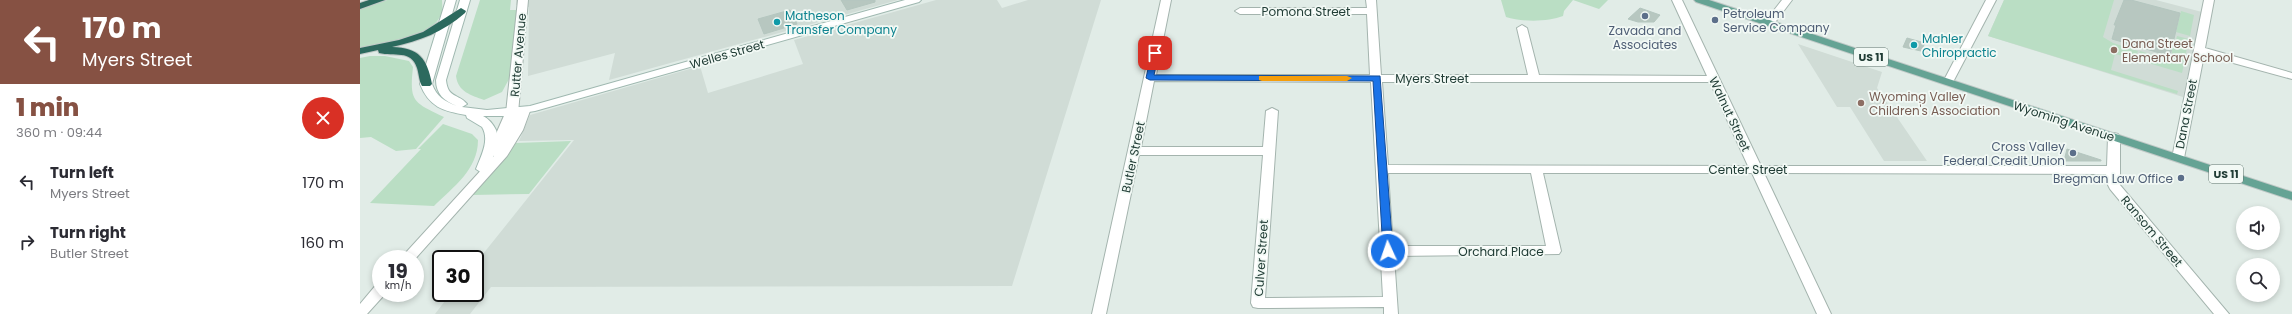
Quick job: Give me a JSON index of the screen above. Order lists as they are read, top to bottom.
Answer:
{
  "streets": {
    "main road": ["US 11", "Wyoming Avenue"],
    "street": [
      "Pomona Street",
      "Welles Street",
      "Rutter Avenue",
      "Myers Street",
      "Walnut Street",
      "Dana Street",
      "Butler Street",
      "Center Street",
      "Ransom Street",
      "Orchard Place",
      "Culver Street"
    ]
  },
  "crossings": [
    ["Welles Street", "Rutter Avenue"],
    ["Myers Street", "Walnut Street"],
    ["Myers Street", "Butler Street"],
    ["Walnut Street", "Center Street"],
    ["Dana Street", "Wyoming Avenue"],
    ["Wyoming Avenue", "Ransom Street"],
    ["Center Street", "Ransom Street"],
    ["Center Street", "Orchard Place"]
  ],
  "places": [
    "Zavada and Associates",
    "Petroleum Service Company",
    "Matheson Transfer Company",
    "Mahler Chiropractic",
    "Dana Street Elementary School",
    "Wyoming Valley Children's Association",
    "Cross Valley Federal Credit Union",
    "Bregman Law Office"
  ],
  "page": {
    "turn": ["170 m", "Myers Street"],
    "heading": ["1 min", "360 m · 09:44"],
    "list": [
      {
        "name": "Turn left",
        "note": "Myers Street",
        "value": "170 m"
      },
      {
        "name": "Turn right",
        "note": "Butler Street",
        "value": "160 m"
      }
    ],
    "speed": "19 km/h",
    "limit": "30"
  }
}
